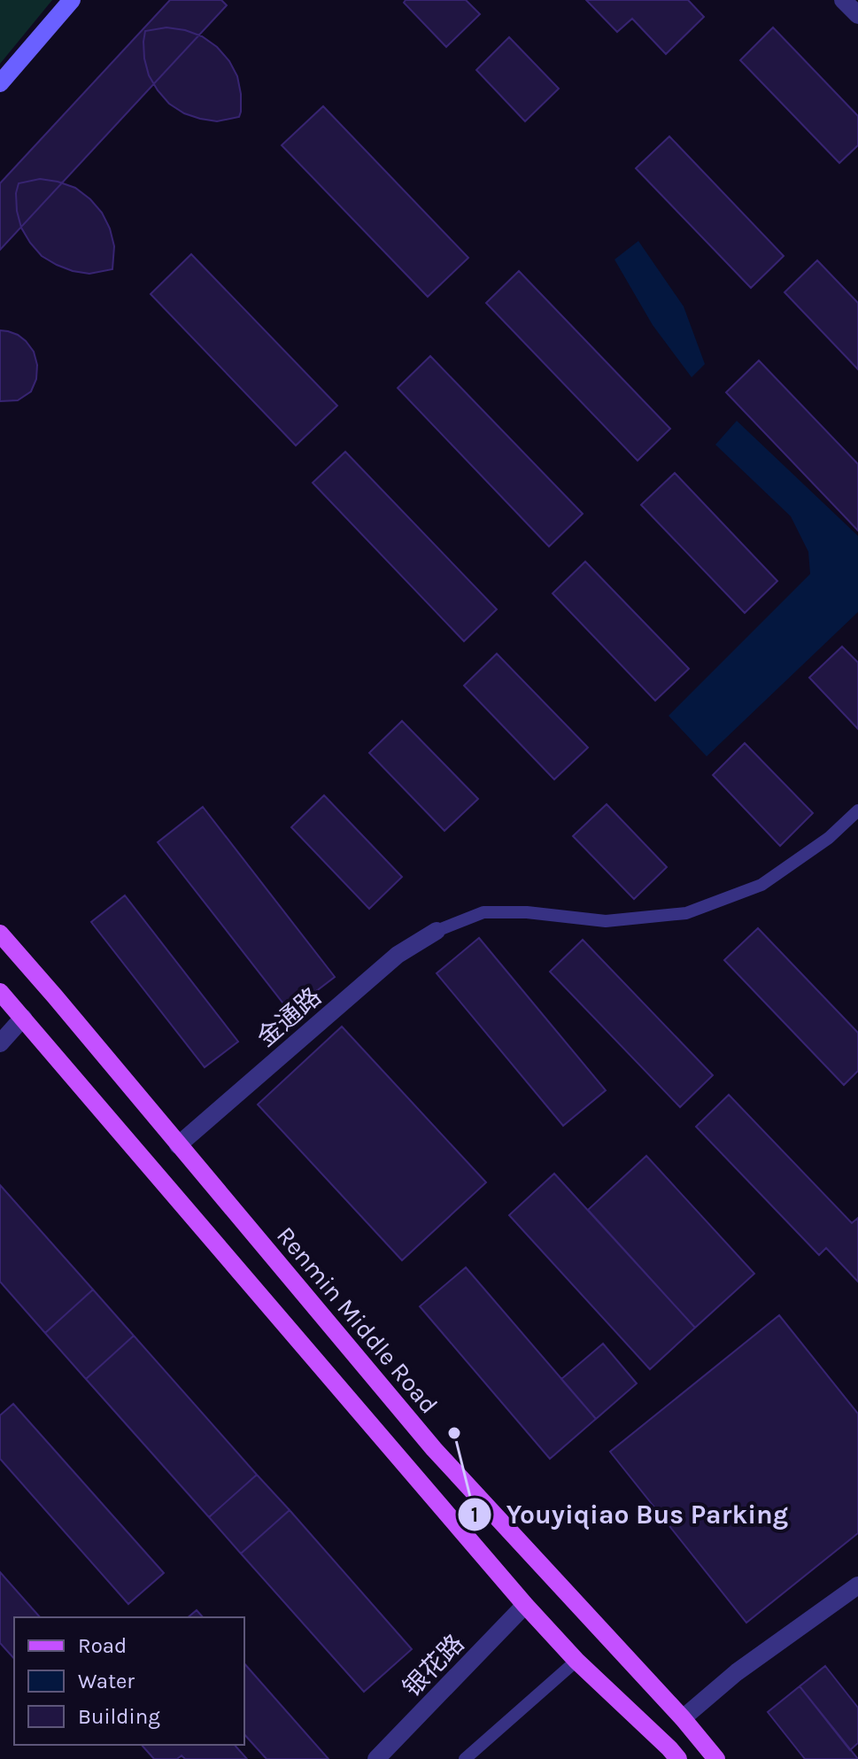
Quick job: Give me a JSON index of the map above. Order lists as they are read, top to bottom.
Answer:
{
  "streets": {
    "main road": ["Renmin Middle Road"],
    "street": ["金通路", "银花路"]
  },
  "crossings": [
    ["金通路", "Renmin Middle Road"]
  ],
  "places": ["Youyiqiao Bus Parking"],
  "legend": ["Road", "Water", "Building"]
}
